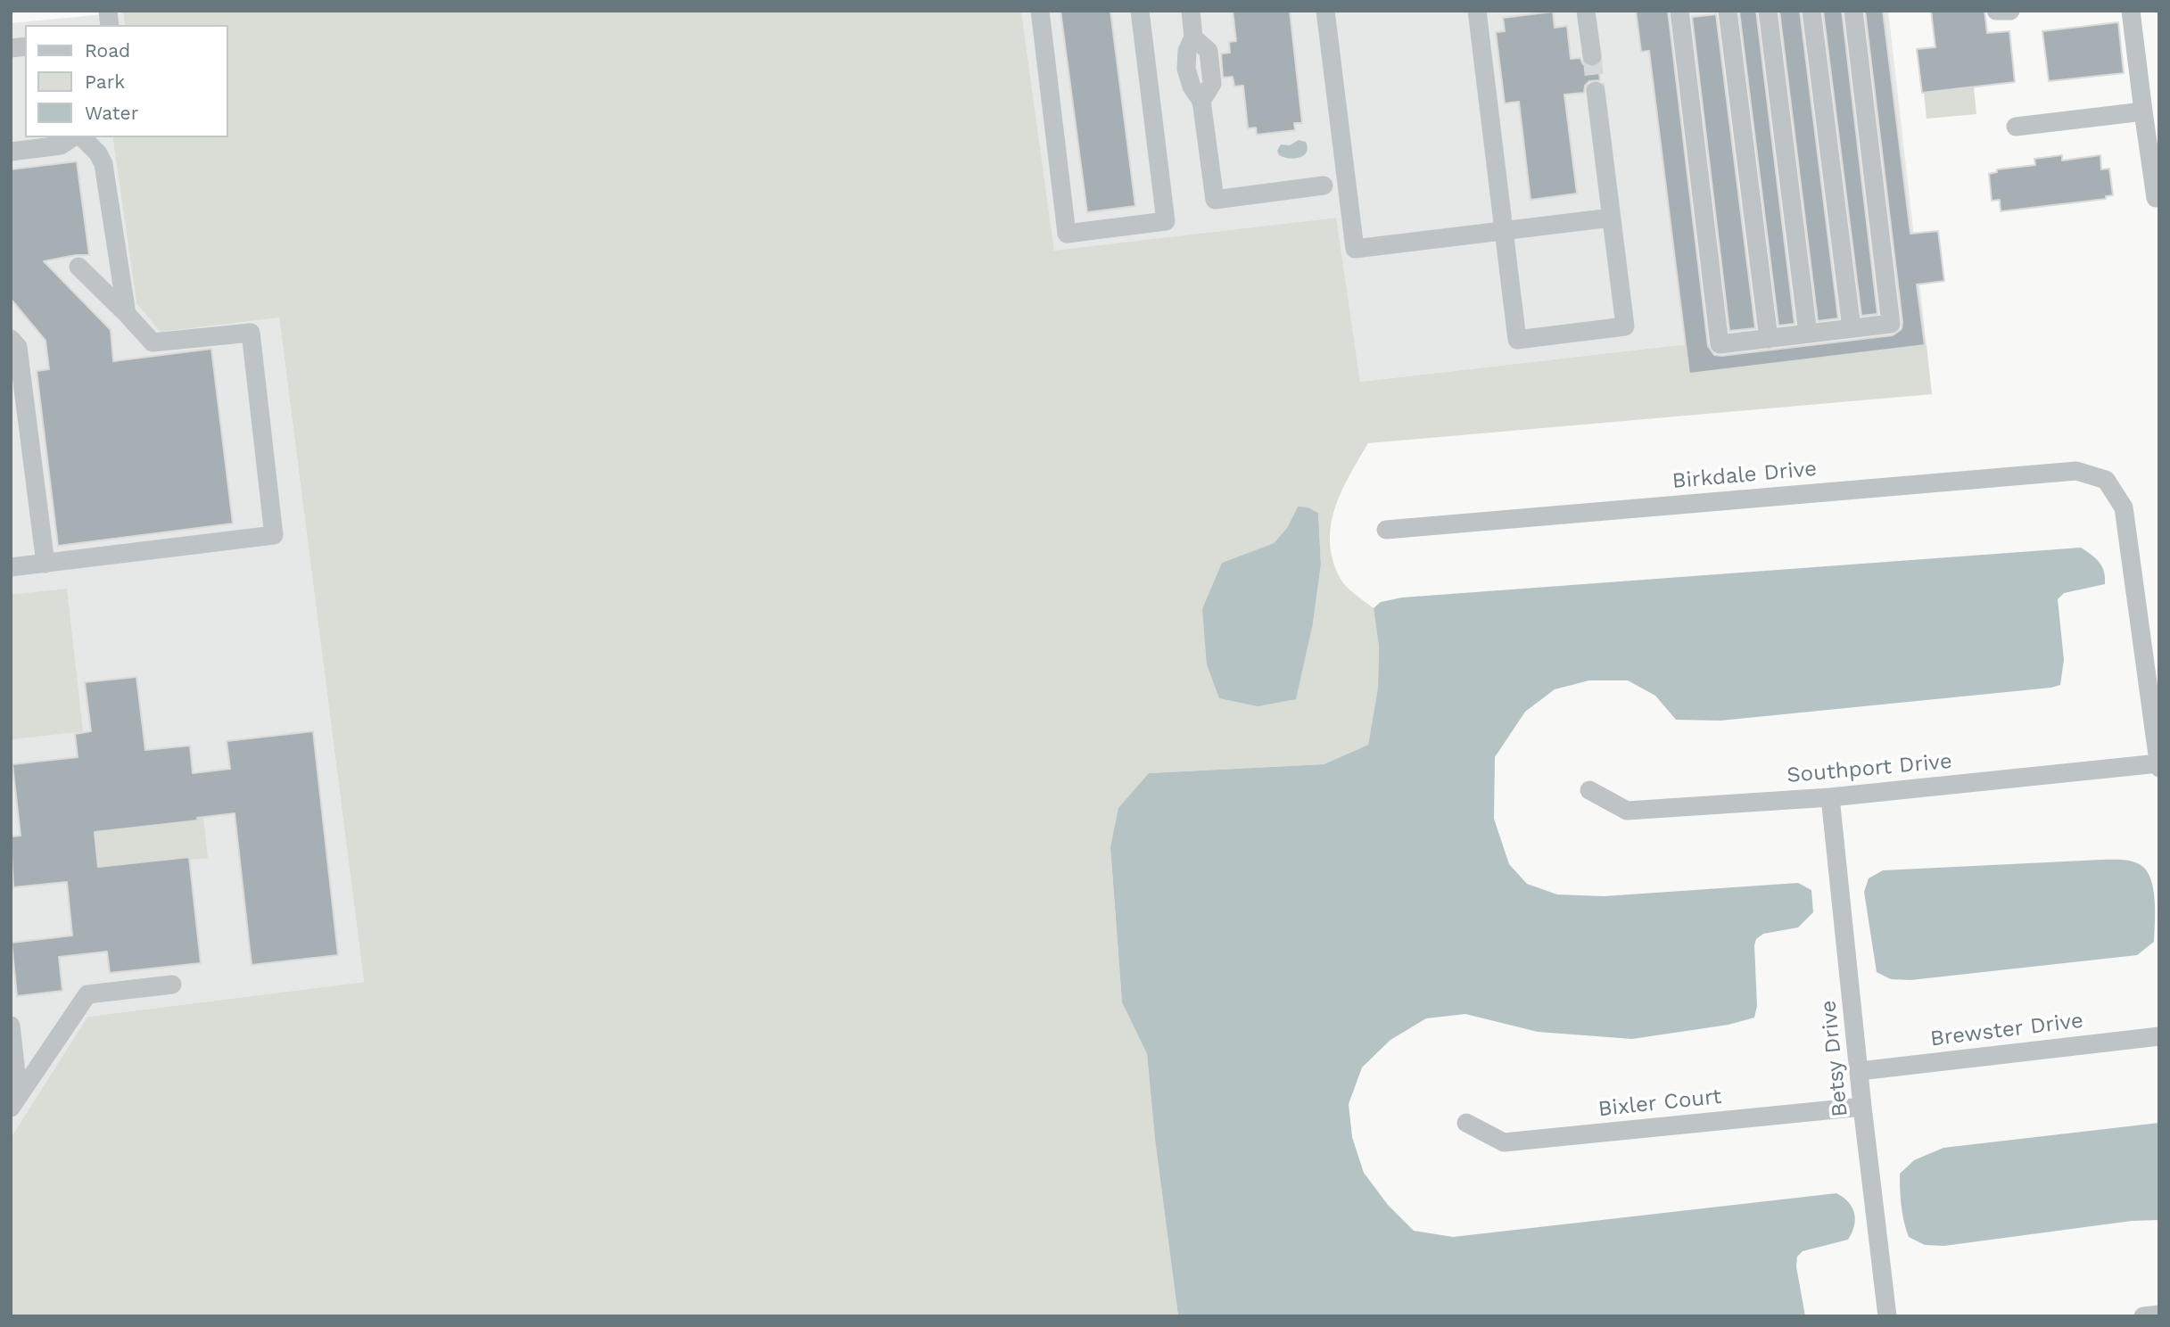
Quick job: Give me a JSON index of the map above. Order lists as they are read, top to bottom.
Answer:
{
  "streets": {
    "street": [
      "Birkdale Drive",
      "Southport Drive",
      "Brewster Drive",
      "Betsy Drive",
      "Bixler Court"
    ]
  },
  "crossings": [
    ["Birkdale Drive", "Southport Drive"],
    ["Southport Drive", "Betsy Drive"],
    ["Brewster Drive", "Betsy Drive"],
    ["Betsy Drive", "Bixler Court"]
  ],
  "legend": ["Road", "Park", "Water"]
}
